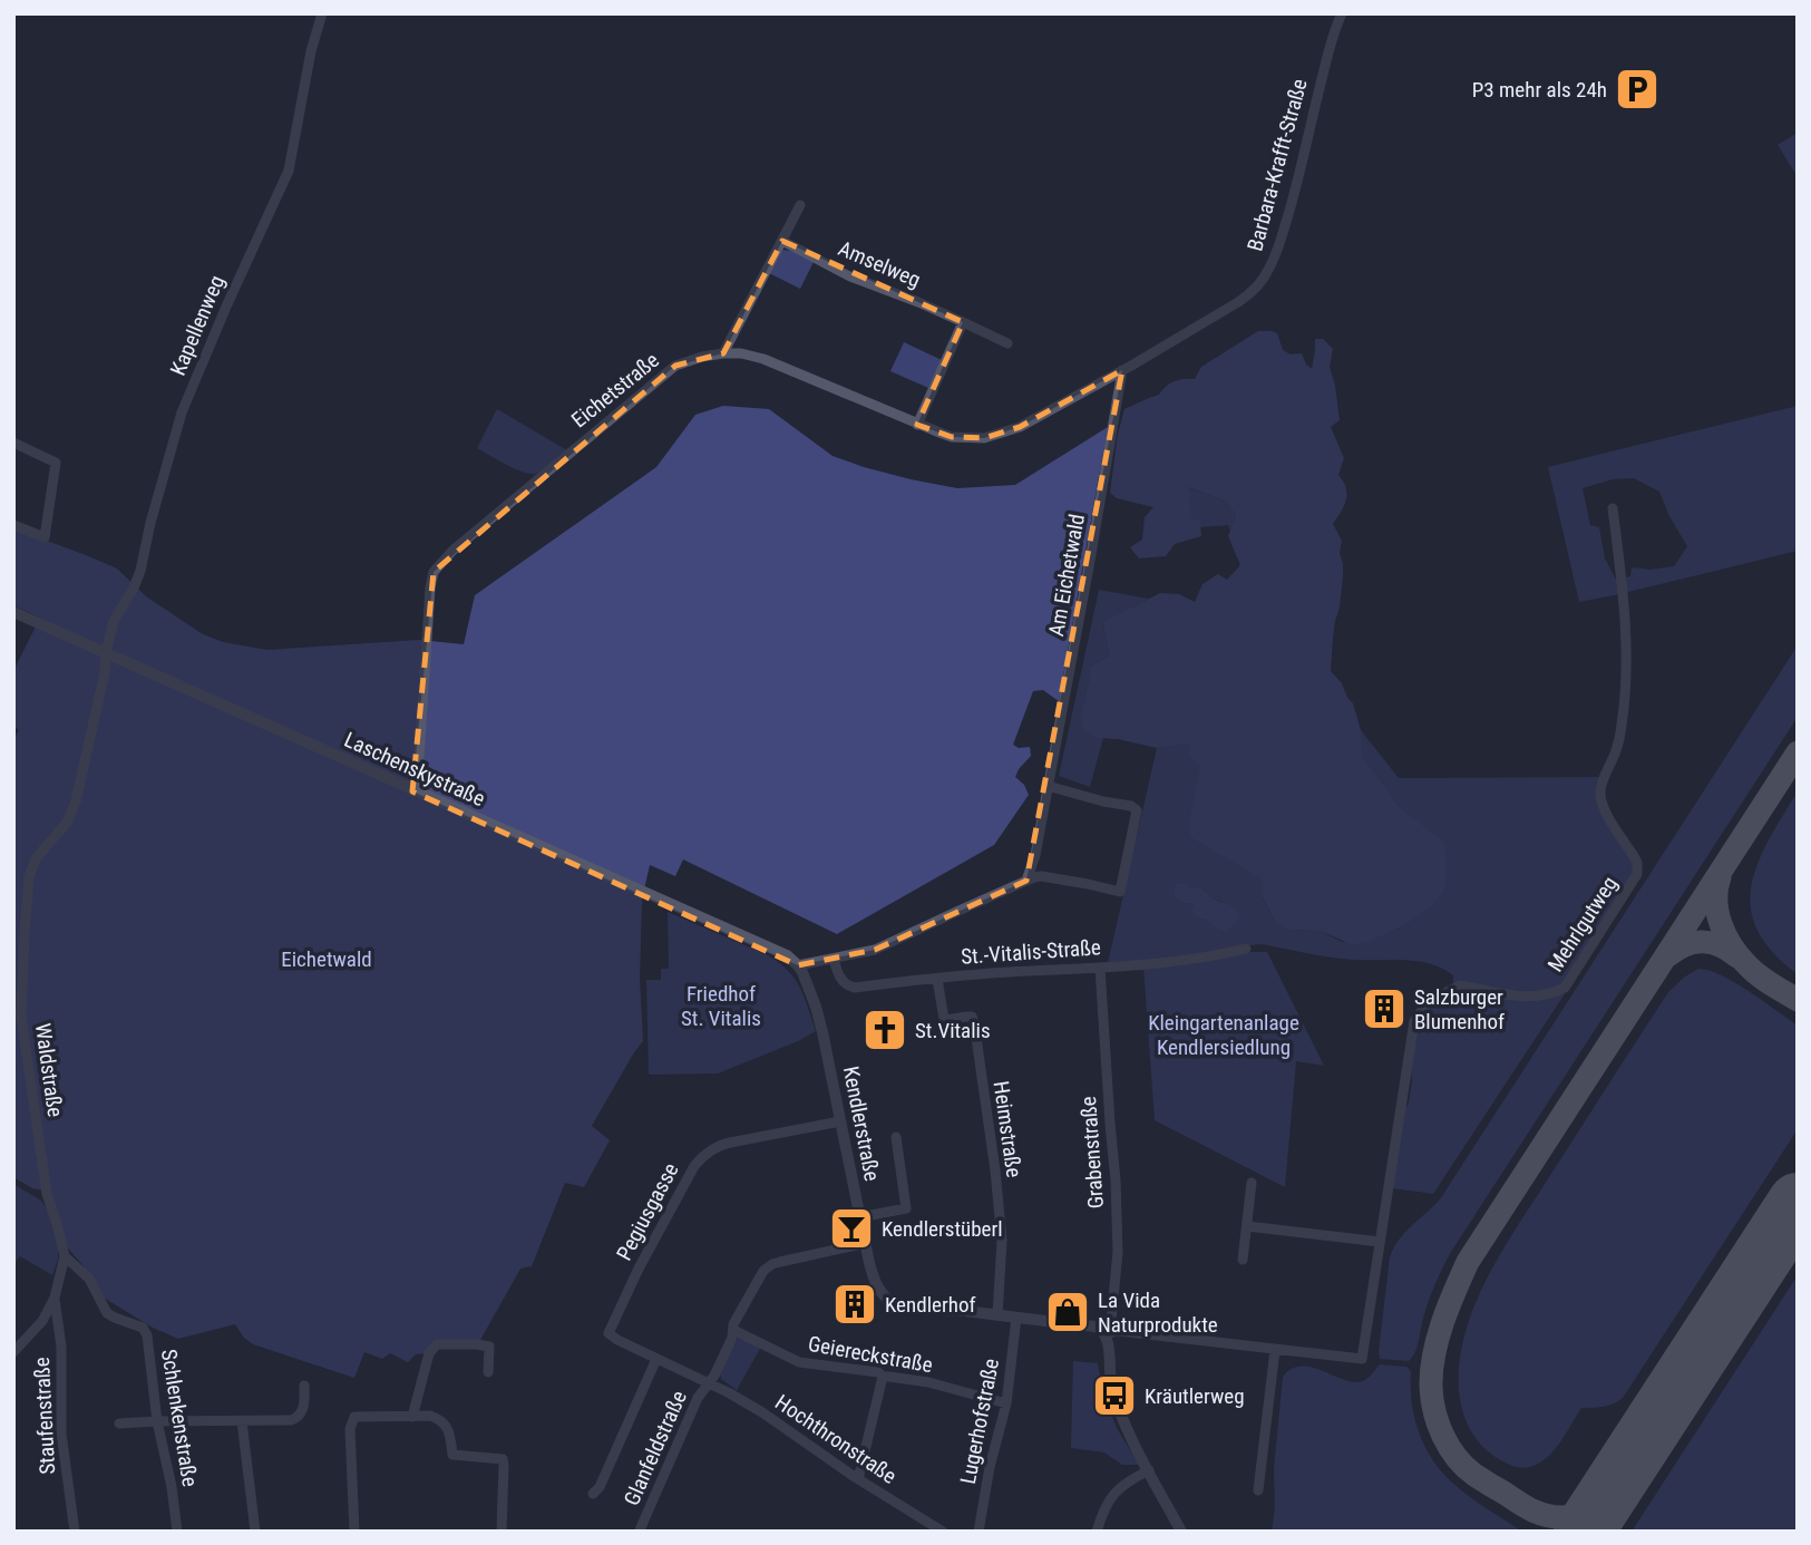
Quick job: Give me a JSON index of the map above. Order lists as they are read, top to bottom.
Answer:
{
  "streets": {
    "street": [
      "Barbara-Krafft-Straße",
      "Amselweg",
      "Kapellenweg",
      "Eichetstraße",
      "Am Eichetwald",
      "Laschenskystraße",
      "Mehrlgutweg",
      "St.-Vitalis-Straße",
      "Waldstraße",
      "Kendlerstraße",
      "Heimstraße",
      "Grabenstraße",
      "Pegiusgasse",
      "Geiereckstraße",
      "Staufenstraße",
      "Schlenkenstraße",
      "Lugerhofstraße",
      "Hochthronstraße",
      "Glanfeldstraße"
    ]
  },
  "crossings": [
    ["Barbara-Krafft-Straße", "Eichetstraße"],
    ["Kapellenweg", "Laschenskystraße"],
    ["Kapellenweg", "Waldstraße"],
    ["Eichetstraße", "Am Eichetwald"],
    ["Eichetstraße", "Laschenskystraße"],
    ["Laschenskystraße", "Waldstraße"],
    ["Laschenskystraße", "Kendlerstraße"],
    ["Mehrlgutweg", "Kendlerstraße"],
    ["St.-Vitalis-Straße", "Heimstraße"],
    ["St.-Vitalis-Straße", "Grabenstraße"],
    ["Waldstraße", "Staufenstraße"],
    ["Waldstraße", "Schlenkenstraße"],
    ["Kendlerstraße", "Heimstraße"],
    ["Kendlerstraße", "Grabenstraße"],
    ["Kendlerstraße", "Pegiusgasse"],
    ["Kendlerstraße", "Lugerhofstraße"],
    ["Kendlerstraße", "Glanfeldstraße"],
    ["Pegiusgasse", "Glanfeldstraße"],
    ["Geiereckstraße", "Lugerhofstraße"],
    ["Geiereckstraße", "Glanfeldstraße"],
    ["Hochthronstraße", "Glanfeldstraße"]
  ],
  "parks": ["Eichetwald", "Friedhof St. Vitalis", "Kleingartenanlage Kendlersiedlung"],
  "places": {
    "parking": ["P3 mehr als 24h"],
    "building": ["Salzburger Blumenhof", "Kendlerhof"],
    "church": ["St.Vitalis"],
    "bar": ["Kendlerstüberl"],
    "shop": ["La Vida Naturprodukte"],
    "bus stop": ["Kräutlerweg"]
  }
}
